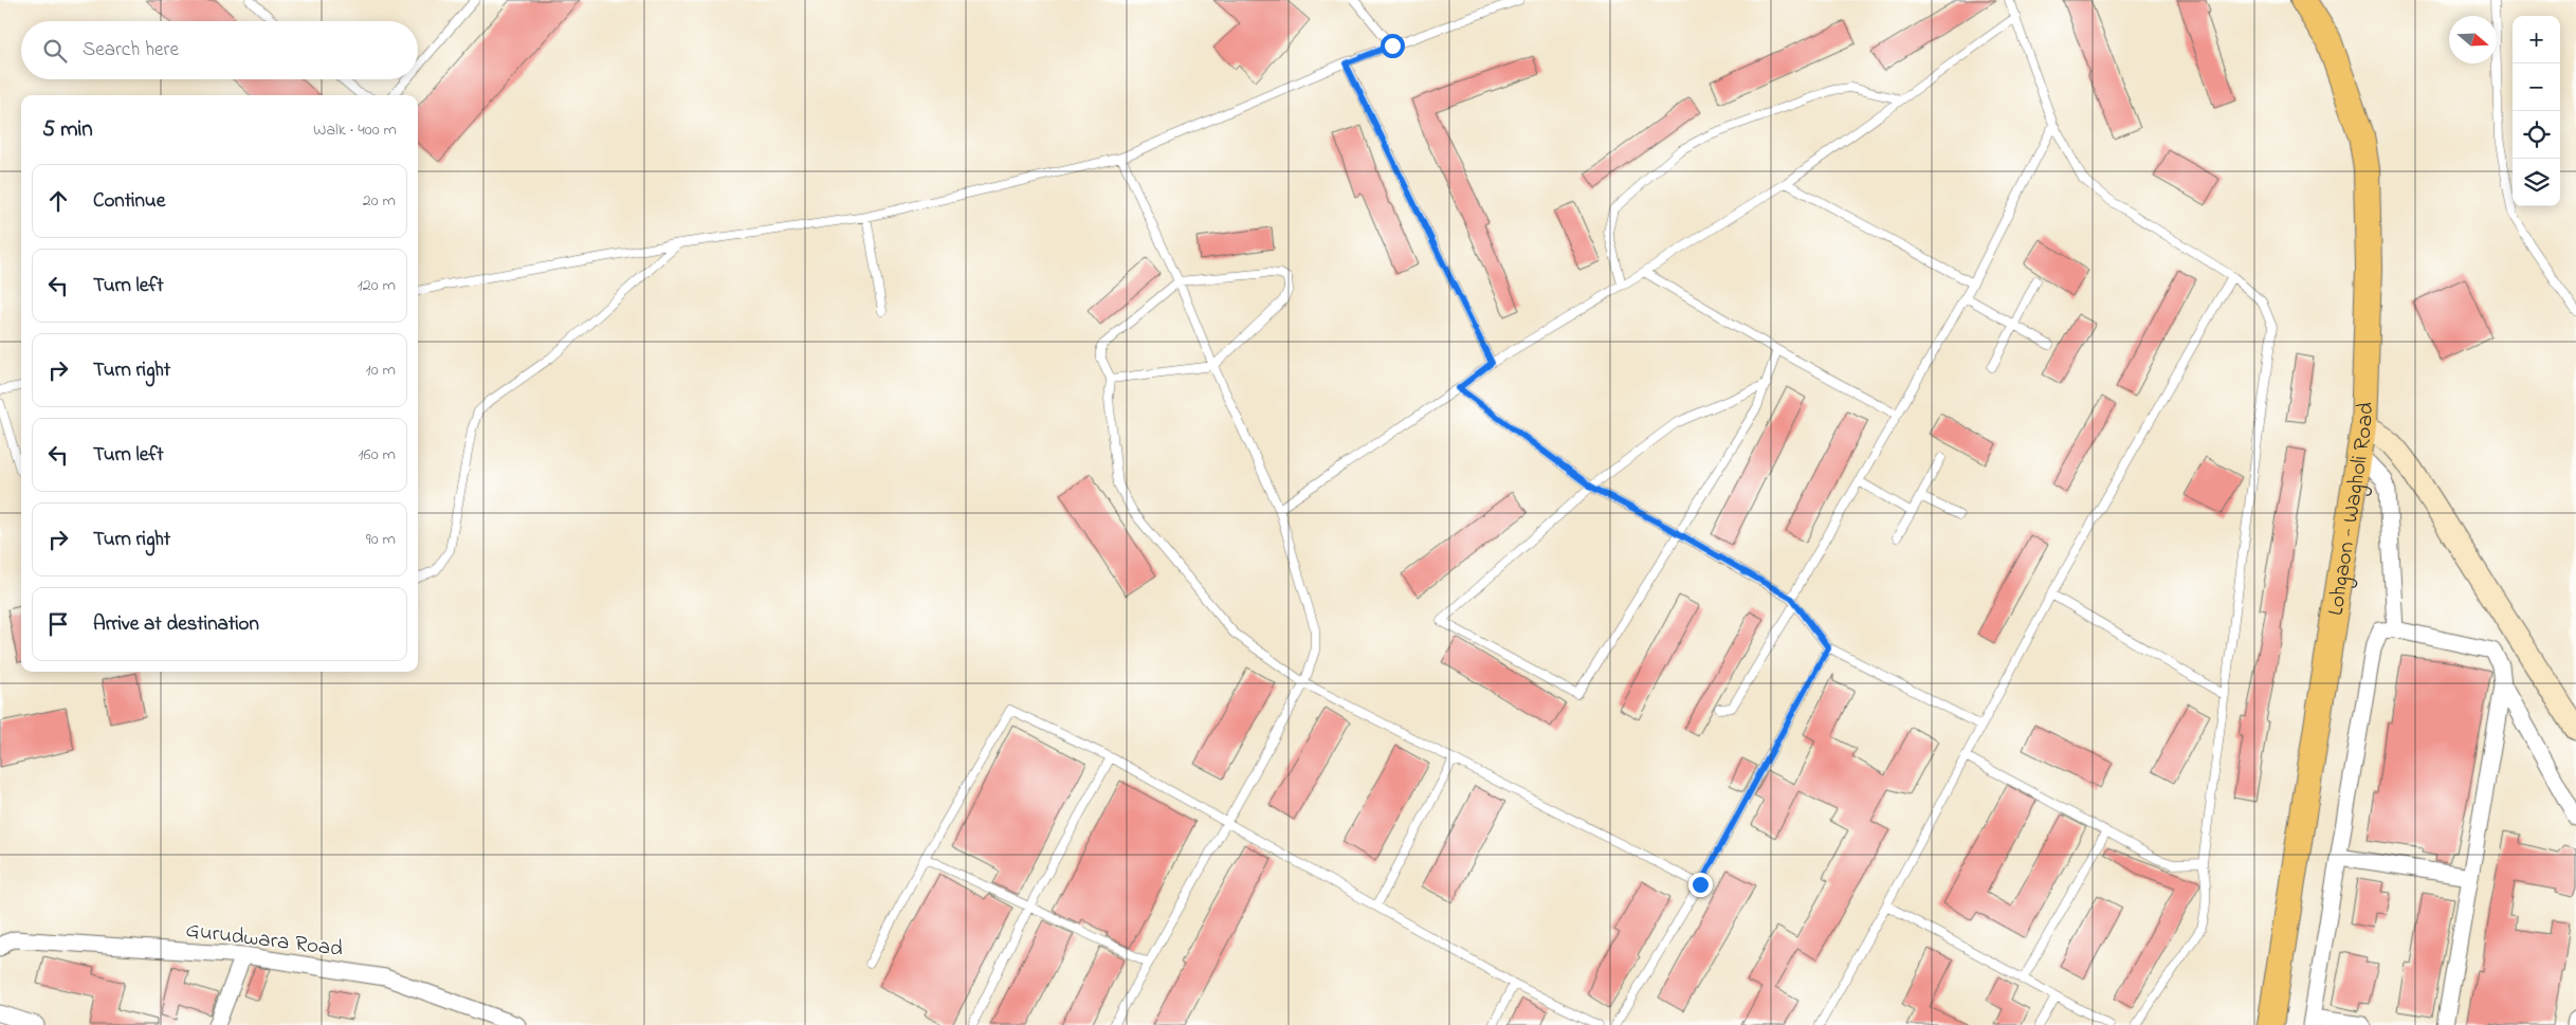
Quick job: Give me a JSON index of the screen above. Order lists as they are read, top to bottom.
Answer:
{
  "streets": {
    "main road": ["Lohgaon - Wagholi Road"],
    "street": ["Gurudwara Road"]
  },
  "north": "right",
  "page": {
    "map_buttons": ["+", "−"],
    "search": "Search here",
    "heading": ["5 min", "Walk · 400 m"],
    "list": [
      ["Continue", "20 m"],
      ["Turn left", "120 m"],
      ["Turn right", "10 m"],
      ["Turn left", "160 m"],
      ["Turn right", "90 m"],
      "Arrive at destination"
    ]
  }
}
